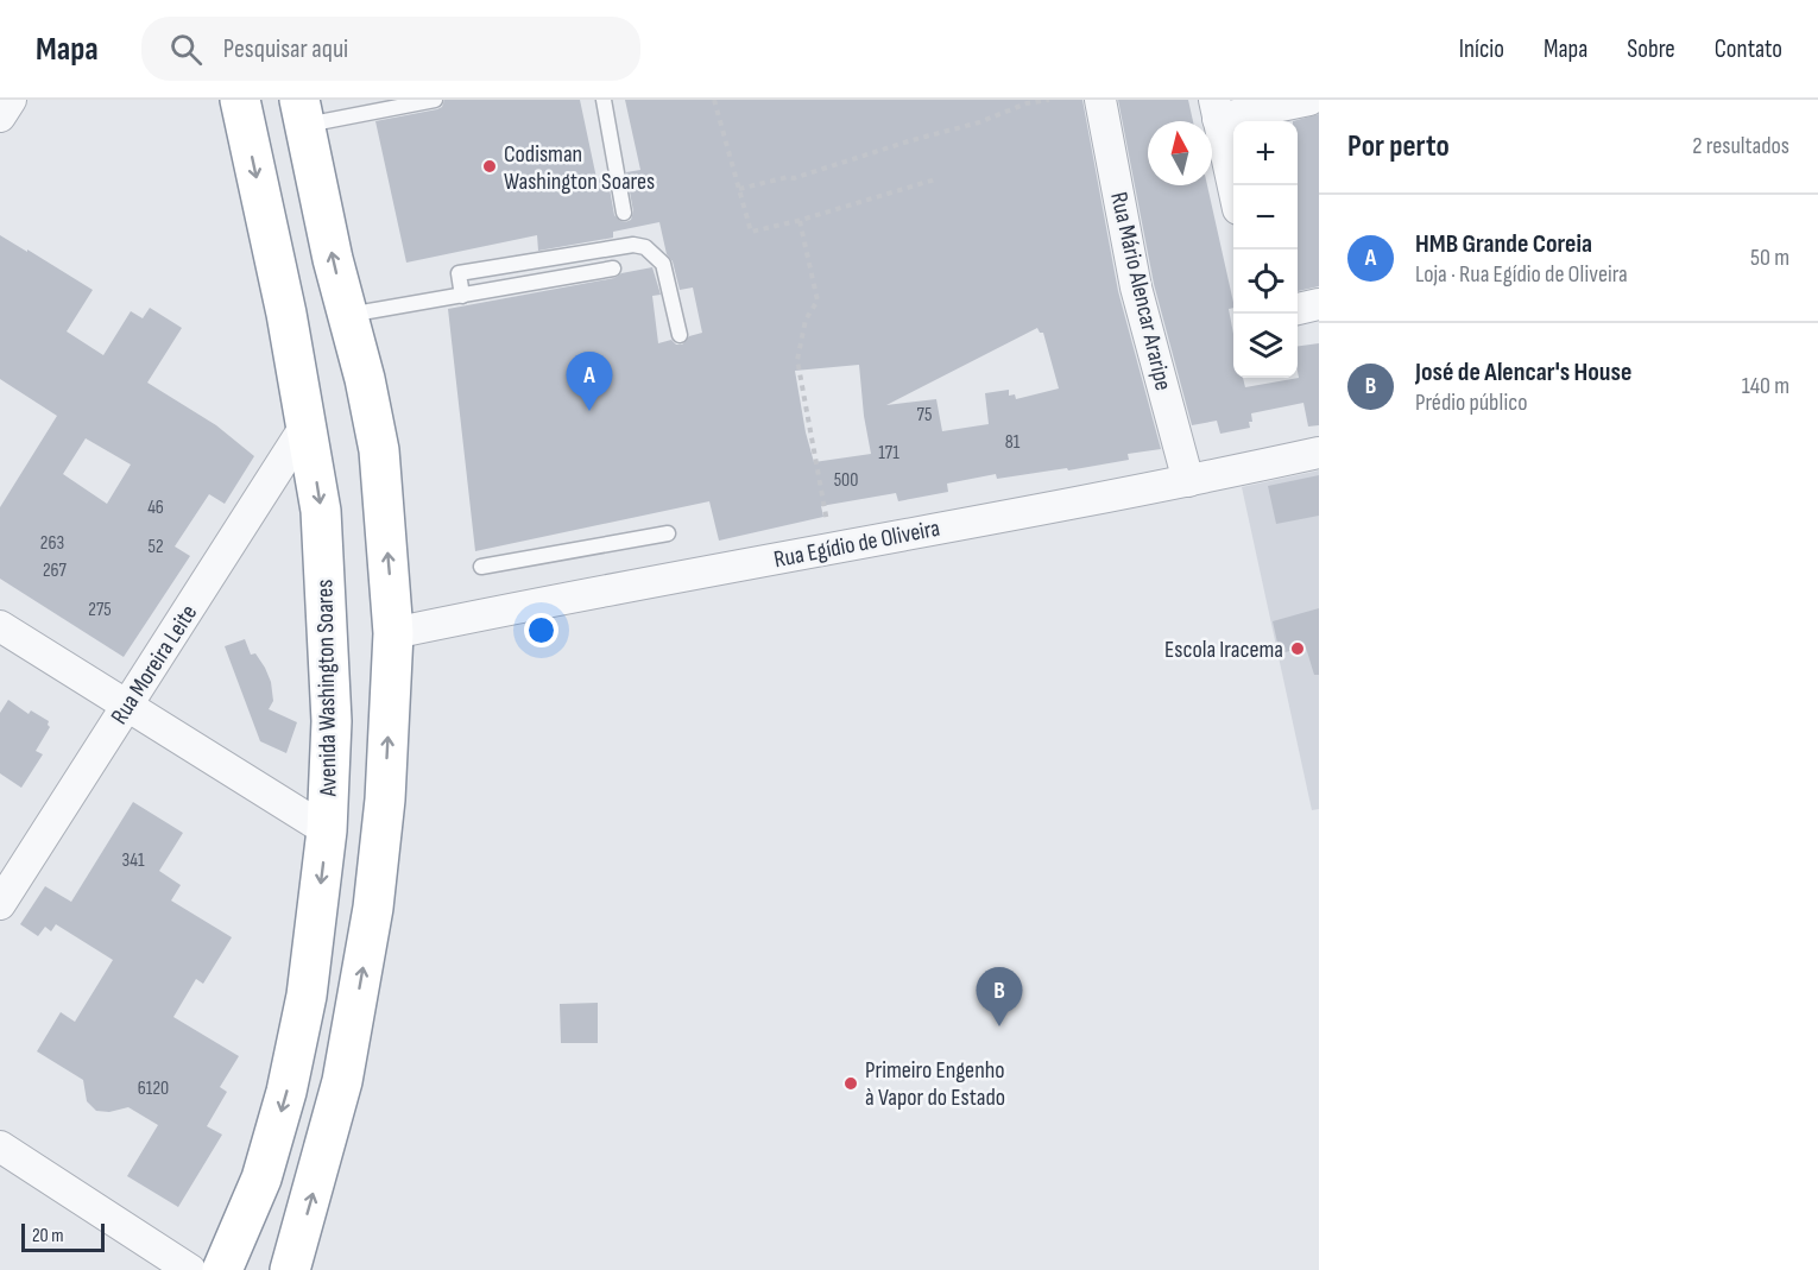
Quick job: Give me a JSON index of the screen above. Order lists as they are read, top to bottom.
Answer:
{
  "streets": {
    "highway": ["Avenida Washington Soares"],
    "street": ["Rua Mário Alencar Araripe", "Rua Egídio de Oliveira", "Rua Moreira Leite"]
  },
  "crossings": [
    ["Rua Mário Alencar Araripe", "Rua Egídio de Oliveira"],
    ["Rua Moreira Leite", "Avenida Washington Soares"]
  ],
  "places": ["Codisman Washington Soares", "Escola Iracema", "Primeiro Engenho à Vapor do Estado"],
  "house_numbers": [
    "75",
    "81",
    "171",
    "500",
    "46",
    "263",
    "52",
    "267",
    "275",
    "341",
    "6120"
  ],
  "scale_bar": "20 m",
  "north": "top",
  "page": {
    "header": "Mapa",
    "search": "Pesquisar aqui",
    "nav": [
      "Início",
      "Mapa",
      "Sobre",
      "Contato"
    ],
    "heading": ["Por perto", "2 resultados"],
    "map_buttons": ["+", "−"],
    "list": [
      {
        "mark": "A",
        "name": "HMB Grande Coreia",
        "note": "Loja · Rua Egídio de Oliveira",
        "value": "50 m"
      },
      {
        "mark": "B",
        "name": "José de Alencar's House",
        "note": "Prédio público",
        "value": "140 m"
      }
    ],
    "pins": ["A", "B"],
    "scale": "20 m"
  }
}
